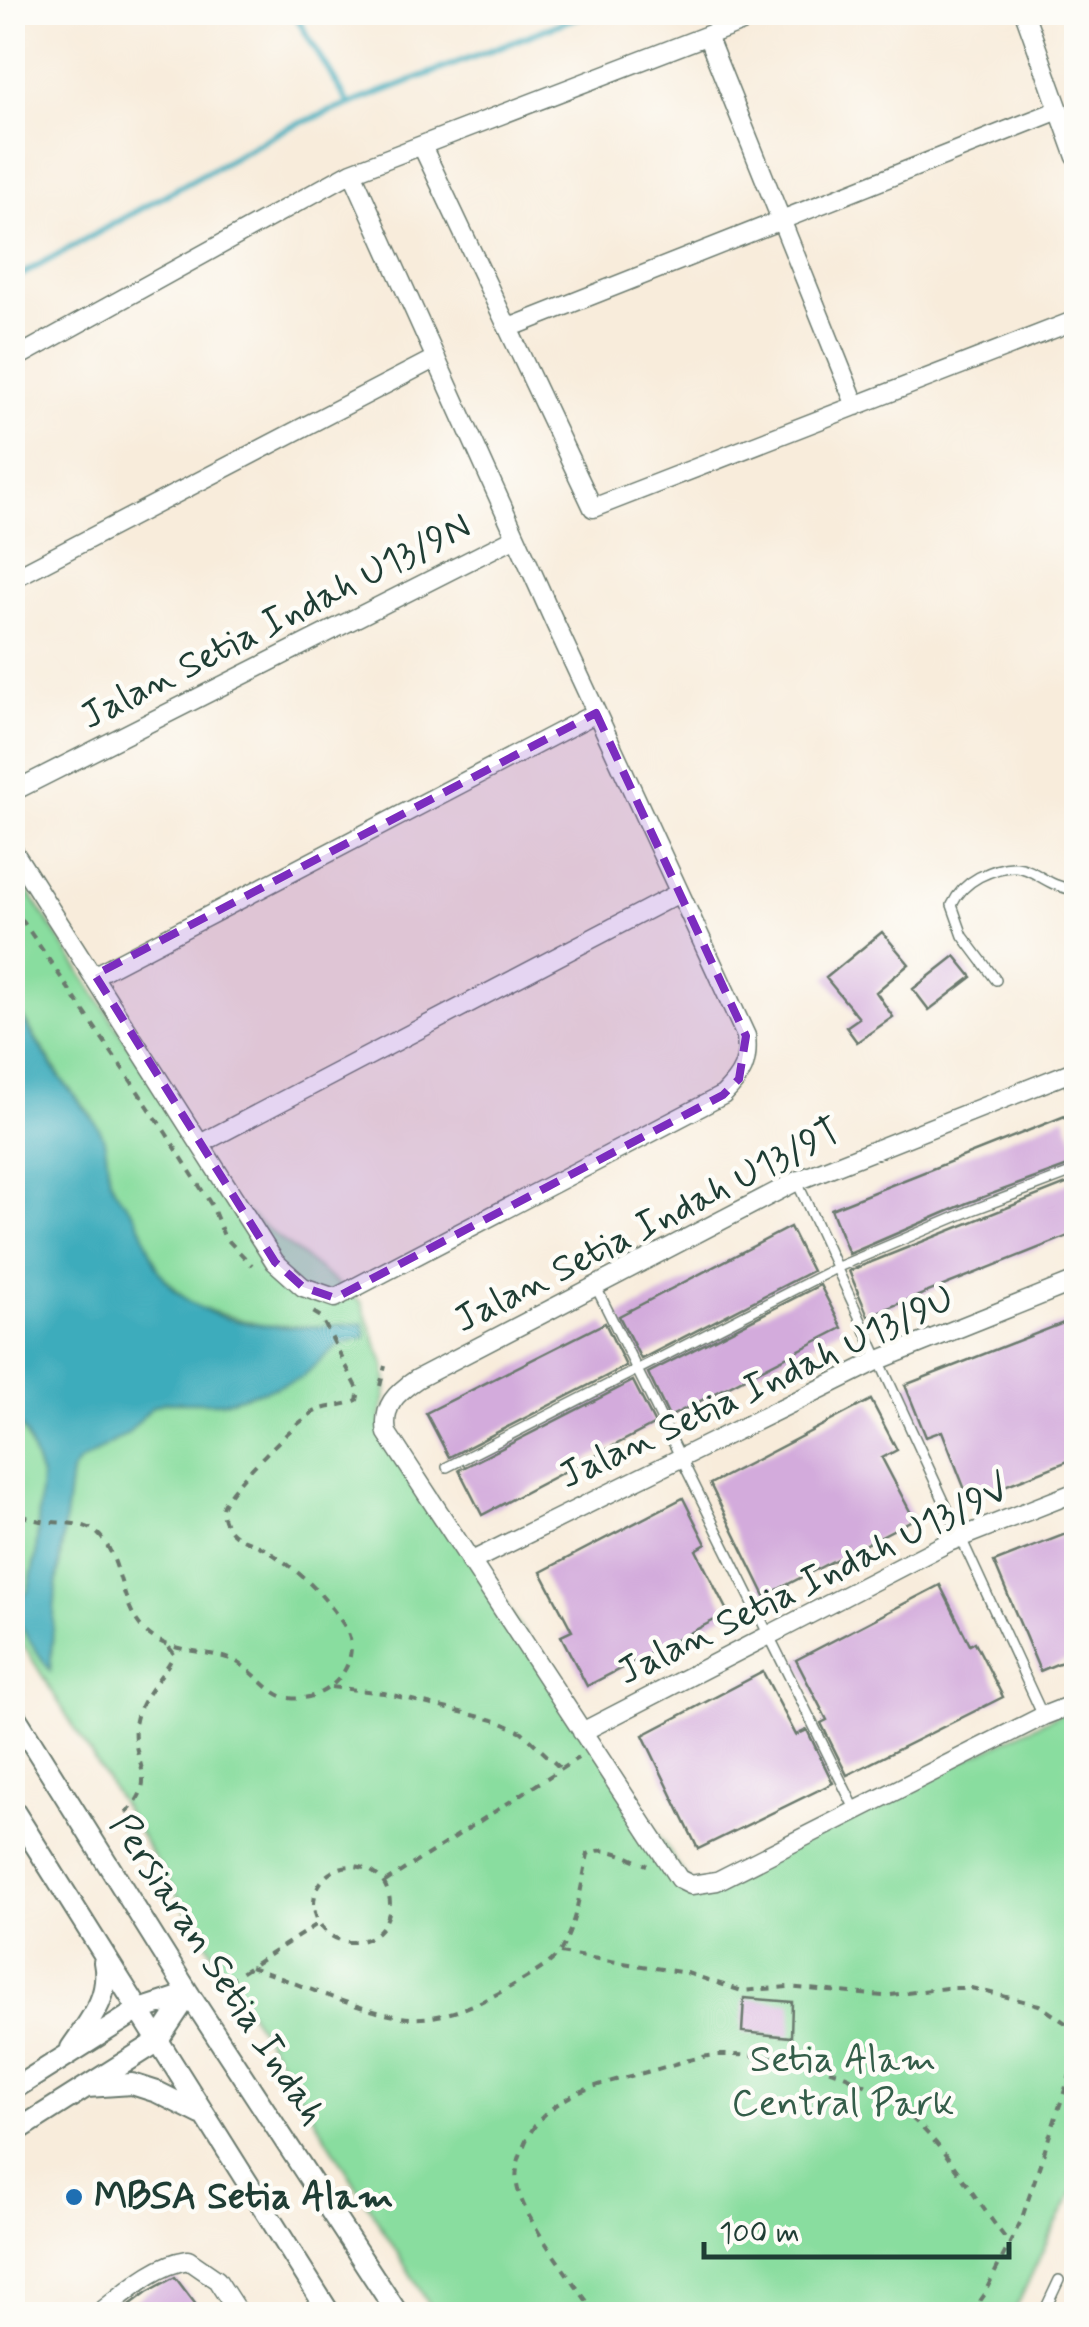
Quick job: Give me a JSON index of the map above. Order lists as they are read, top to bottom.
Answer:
{
  "streets": {
    "street": [
      "Jalan Setia Indah U13/9N",
      "Jalan Setia Indah U13/9T",
      "Jalan Setia Indah U13/9U",
      "Jalan Setia Indah U13/9V",
      "Persiaran Setia Indah"
    ]
  },
  "crossings": [
    ["Jalan Setia Indah U13/9T", "Jalan Setia Indah U13/9U"]
  ],
  "parks": ["Setia Alam Central Park"],
  "places": ["MBSA Setia Alam"],
  "scale_bar": "100 m"
}
